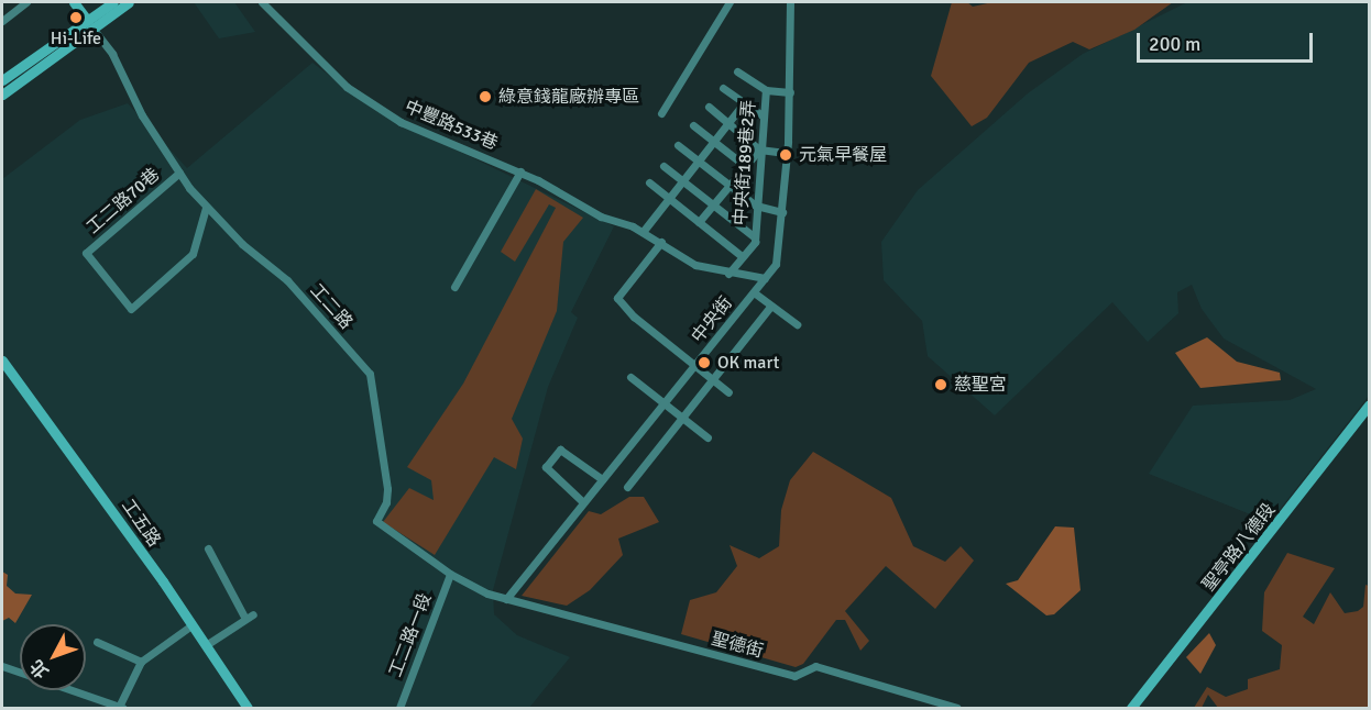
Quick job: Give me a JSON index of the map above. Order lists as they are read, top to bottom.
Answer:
{
  "streets": {
    "street": [
      "中豐路533巷",
      "中央街189巷2弄",
      "工二路70巷",
      "工二路",
      "中央街",
      "工五路",
      "聖亭路八德段",
      "工二路一段",
      "聖德街"
    ]
  },
  "crossings": [
    ["中豐路533巷", "中央街"],
    ["工二路70巷", "工二路"],
    ["工二路", "中央街"],
    ["工二路", "工二路一段"],
    ["工二路", "聖德街"],
    ["中央街", "聖德街"]
  ],
  "places": [
    "Hi-Life",
    "綠意錢龍廠辦專區",
    "元氣早餐屋",
    "OK mart",
    "慈聖宮"
  ],
  "scale_bar": "200 m",
  "north": "bottom left"
}
